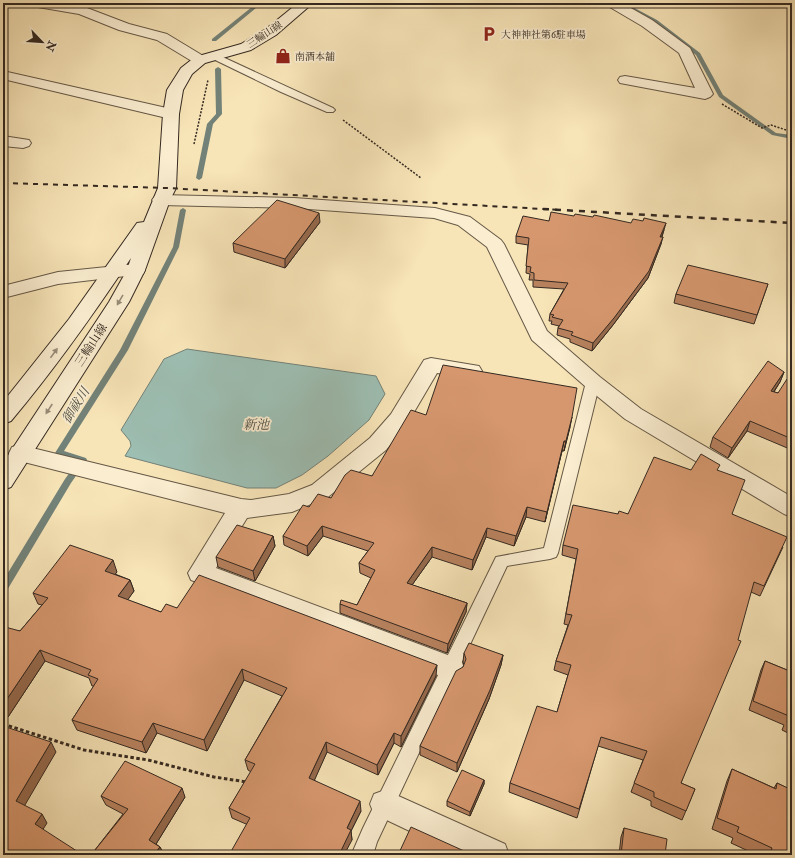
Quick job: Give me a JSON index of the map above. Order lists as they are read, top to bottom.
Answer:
{
  "streets": {
    "street": ["三輪山線"]
  },
  "water": ["御祓川", "新池"],
  "places": {
    "parking": ["大神神社第6駐車場"],
    "shop": ["南酒本舗"]
  },
  "north": "bottom right"
}
